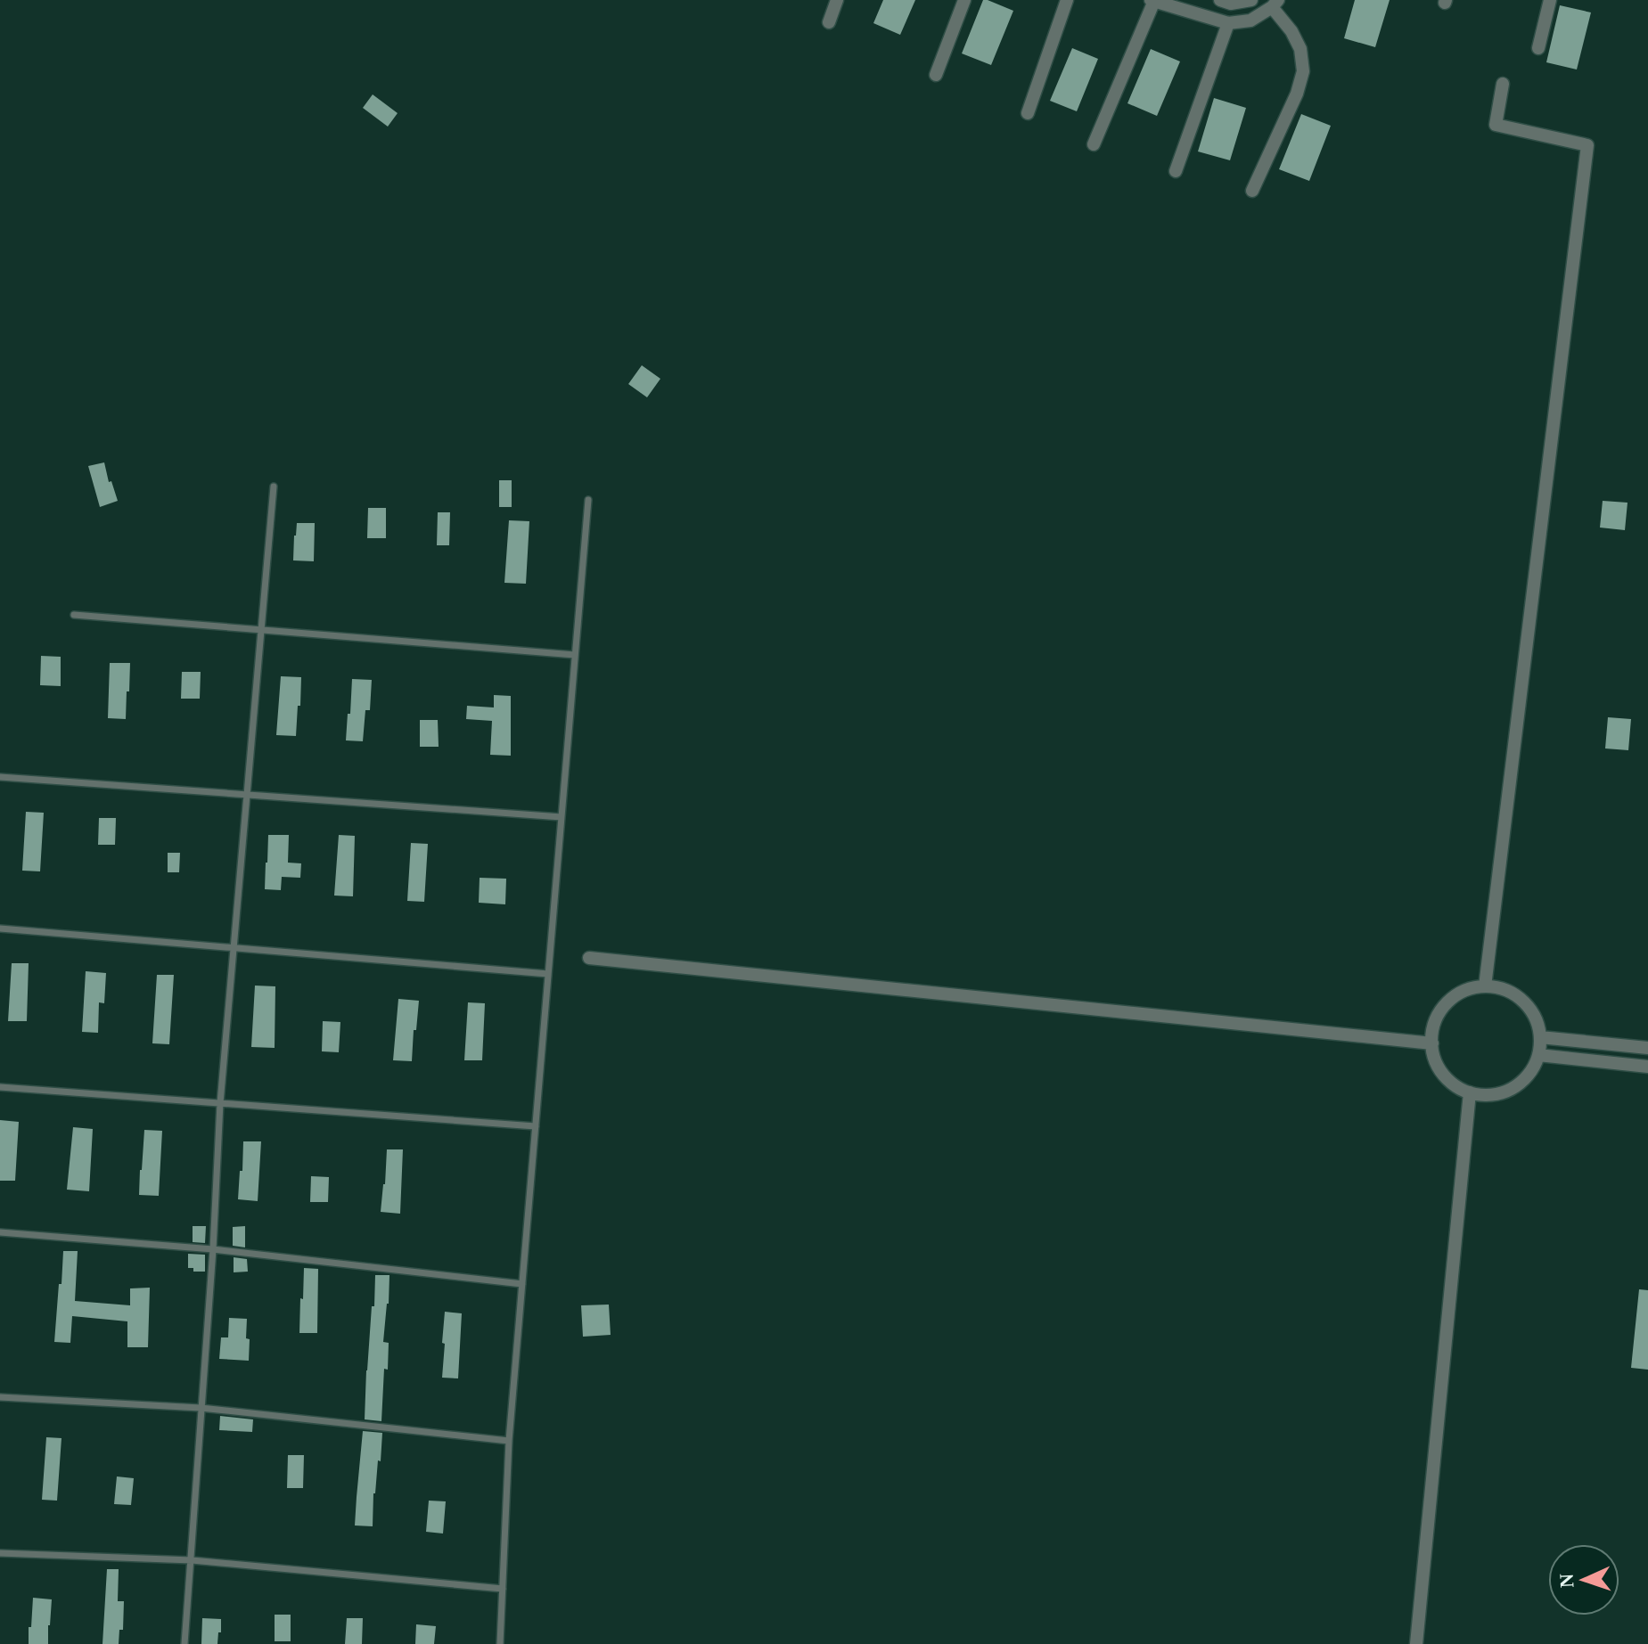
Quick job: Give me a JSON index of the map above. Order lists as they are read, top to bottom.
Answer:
{
  "north": "left"
}
